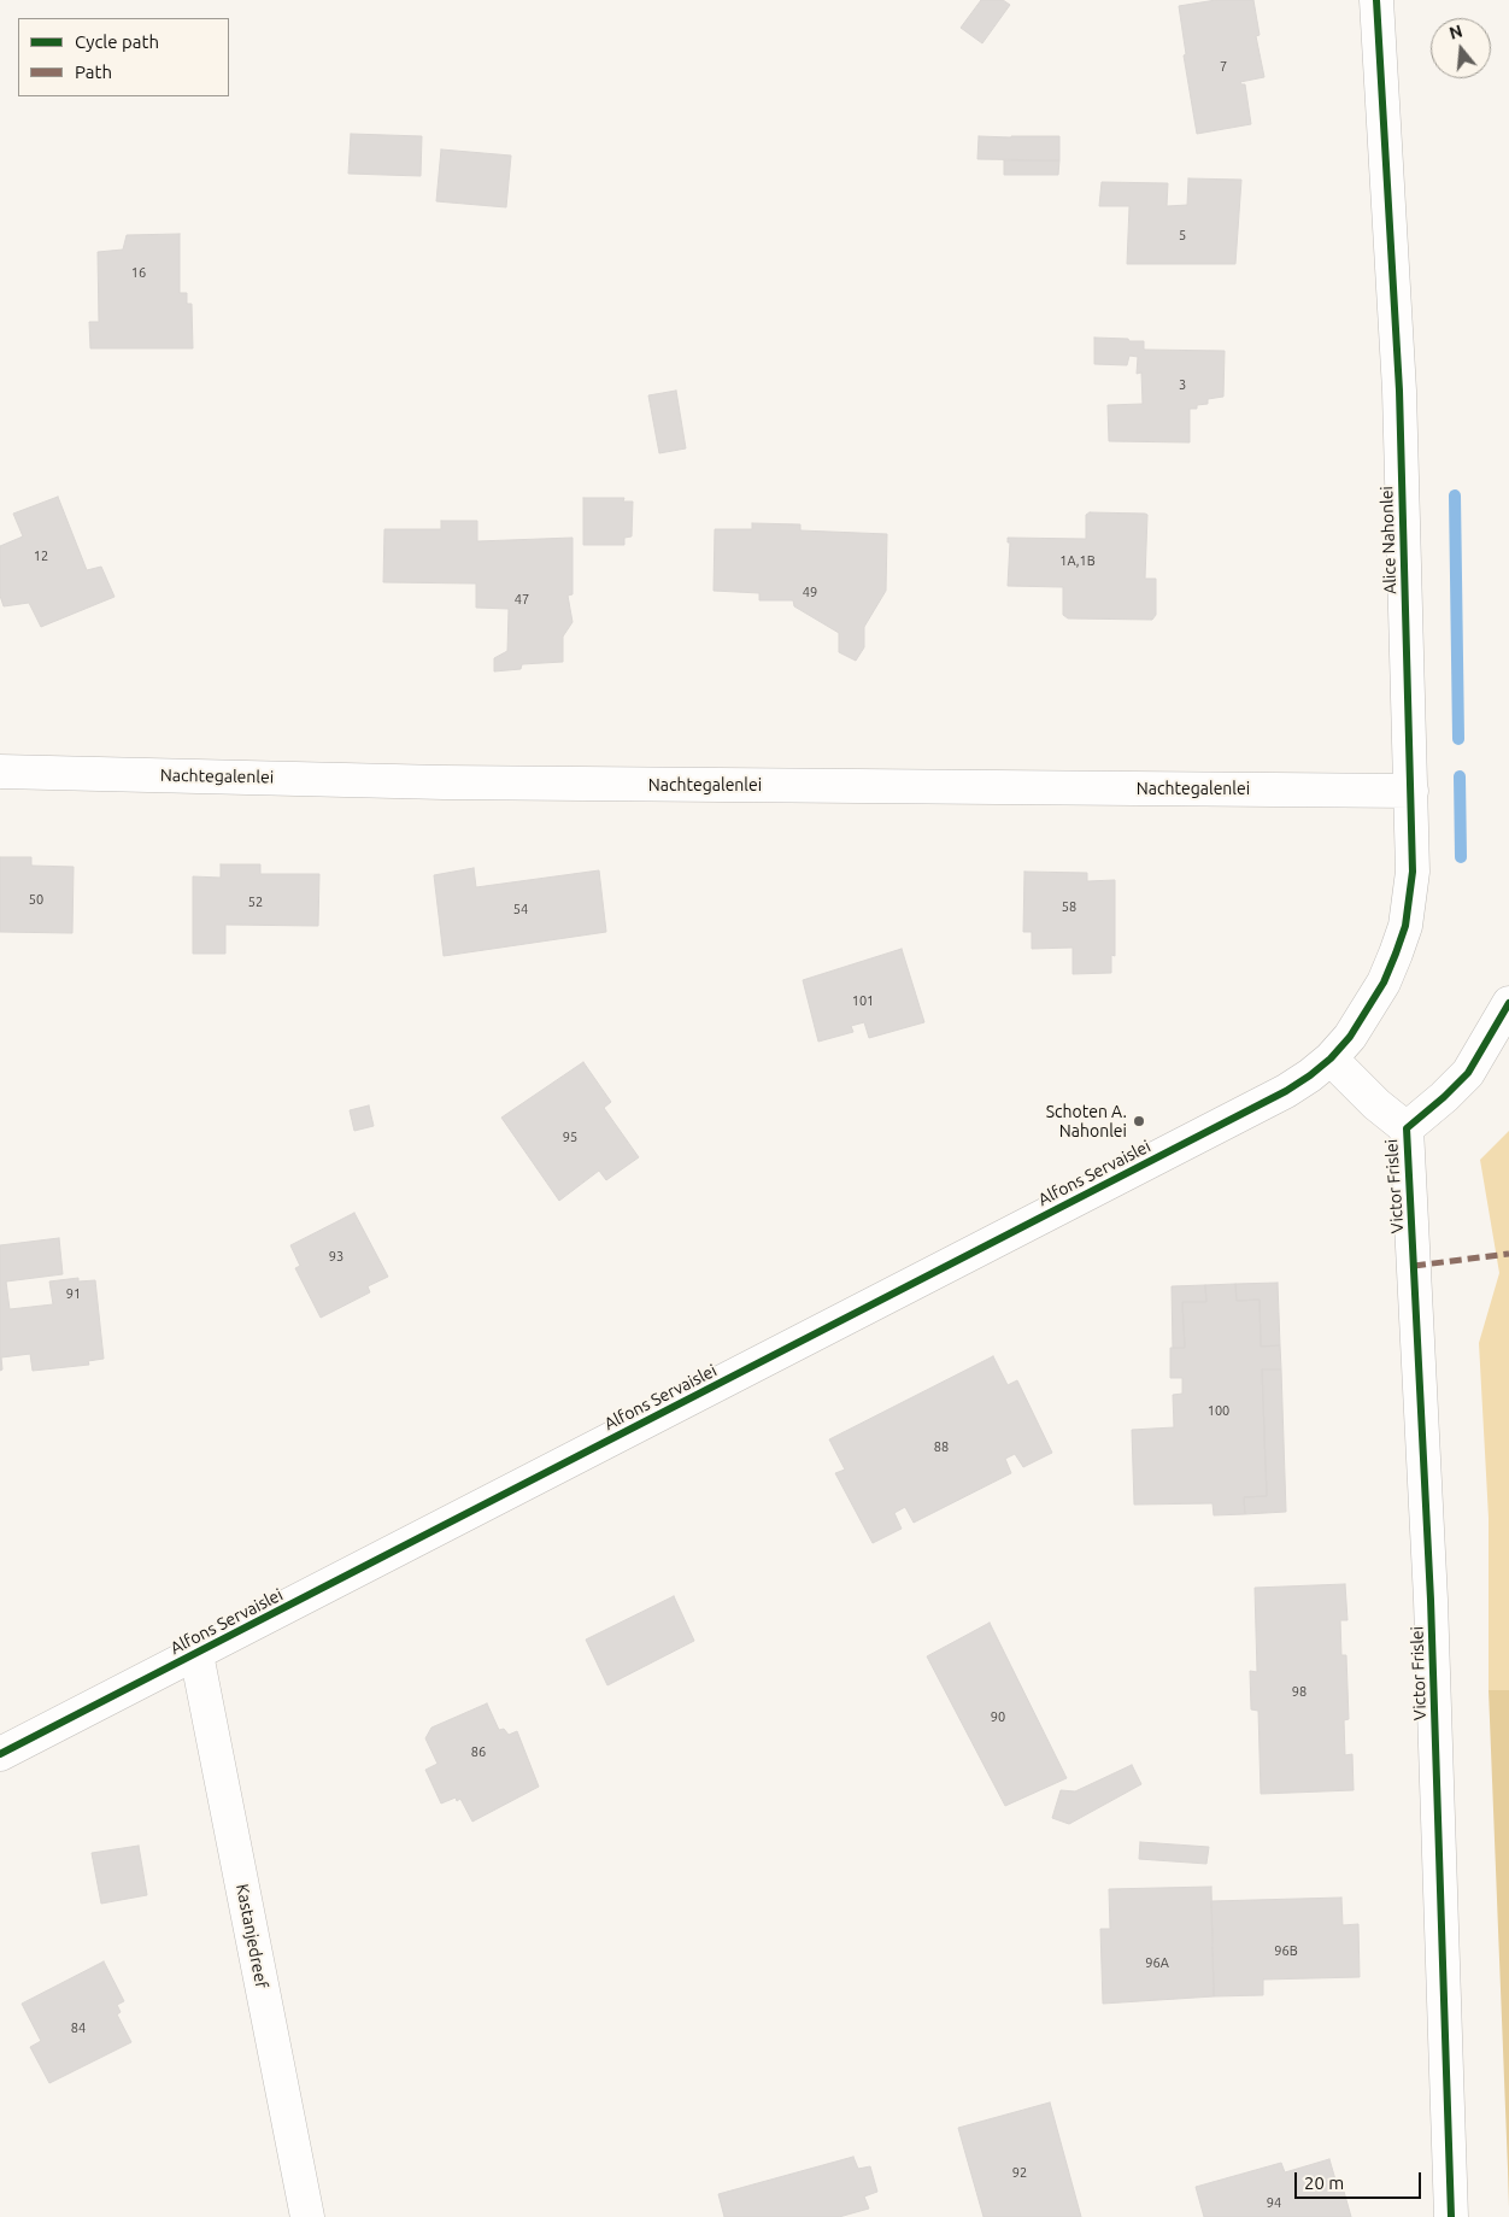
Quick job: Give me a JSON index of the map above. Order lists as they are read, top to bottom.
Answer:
{
  "streets": {
    "street": [
      "Alice Nahonlei",
      "Nachtegalenlei",
      "Alfons Servaislei",
      "Victor Frislei",
      "Kastanjedreef"
    ]
  },
  "crossings": [
    ["Alice Nahonlei", "Nachtegalenlei"],
    ["Alice Nahonlei", "Alfons Servaislei"],
    ["Alice Nahonlei", "Victor Frislei"],
    ["Alfons Servaislei", "Victor Frislei"],
    ["Alfons Servaislei", "Kastanjedreef"]
  ],
  "places": ["Schoten A. Nahonlei"],
  "house_numbers": [
    "7",
    "5",
    "16",
    "3",
    "12",
    "1A,1B",
    "49",
    "47",
    "50",
    "52",
    "58",
    "54",
    "101",
    "95",
    "93",
    "91",
    "100",
    "88",
    "98",
    "90",
    "86",
    "96B",
    "96A",
    "84",
    "92",
    "94"
  ],
  "legend": ["Cycle path", "Path"],
  "scale_bar": "20 m",
  "north": "top"
}
